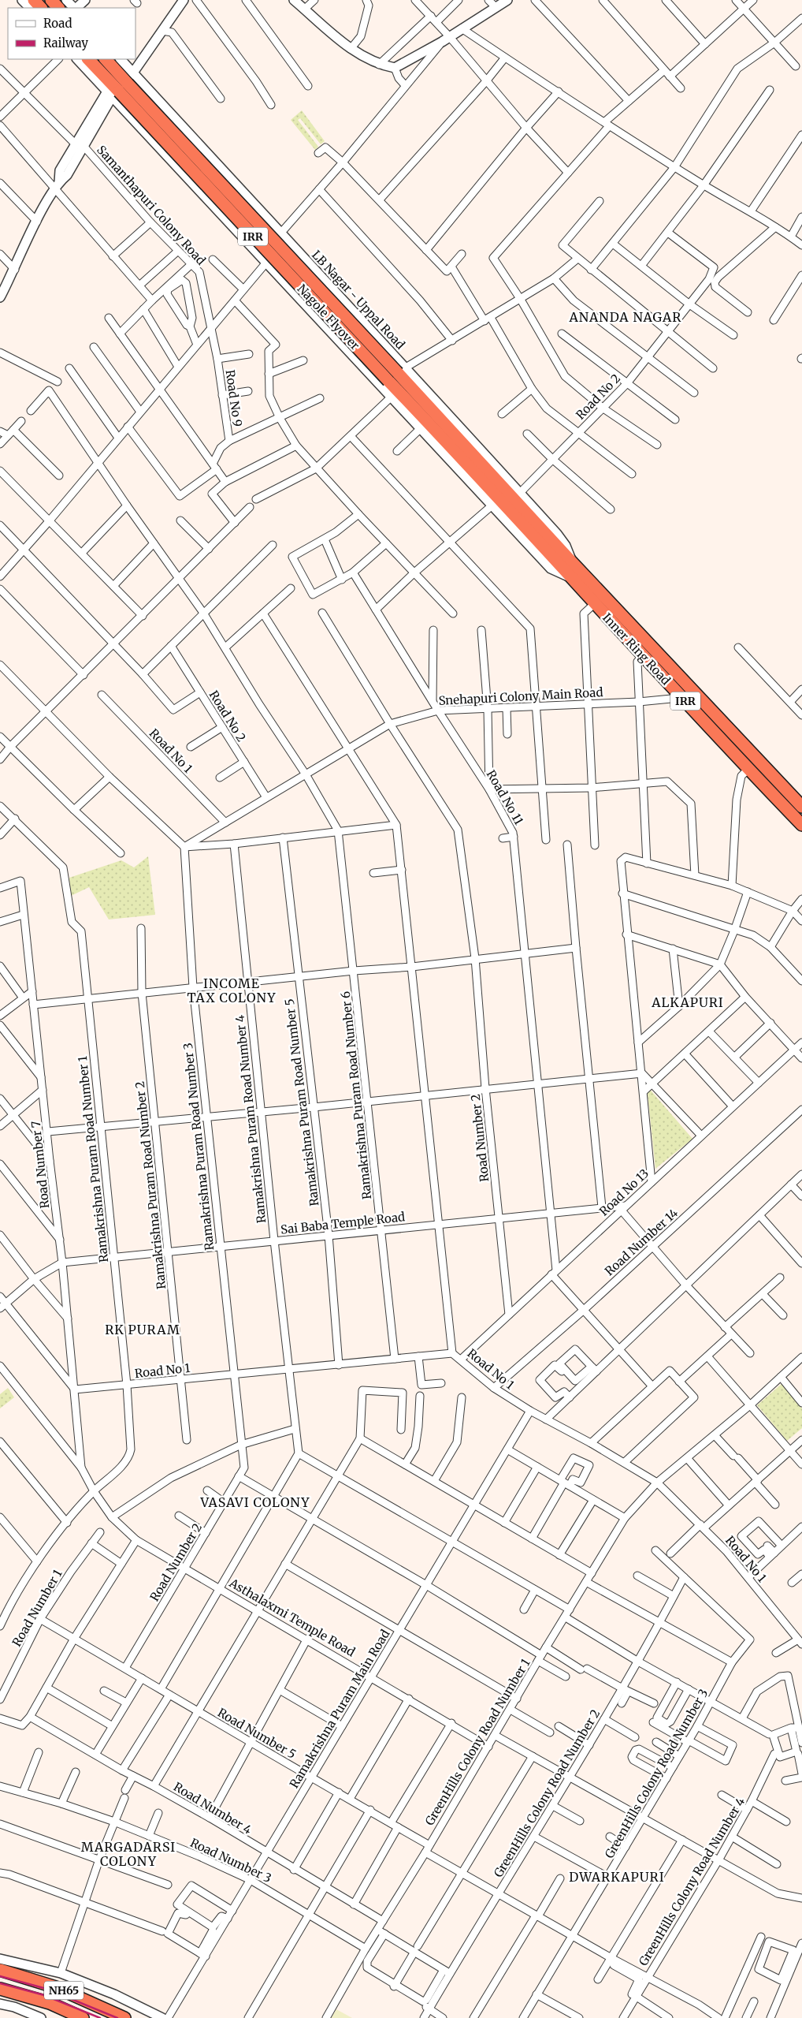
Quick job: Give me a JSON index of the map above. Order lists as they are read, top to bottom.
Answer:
{
  "streets": {
    "highway": [
      "IRR",
      "Nagole Flyover",
      "Inner Ring Road",
      "NH65"
    ],
    "street": [
      "Samanthapuri Colony Road",
      "LB Nagar - Uppal Road",
      "Road No 2",
      "Road No 9",
      "Snehapuri Colony Main Road",
      "Road No 1",
      "Road No 11",
      "Ramakrishna Puram Road Number 6",
      "Ramakrishna Puram Road Number 5",
      "Ramakrishna Puram Road Number 4",
      "Road Number 2",
      "Ramakrishna Puram Road Number 3",
      "Ramakrishna Puram Road Number 1",
      "Road Number 7",
      "Ramakrishna Puram Road Number 2",
      "Road No 13",
      "Sai Baba Temple Road",
      "Road Number 14",
      "Road Number 1",
      "Asthalaxmi Temple Road",
      "Ramakrishna Puram Main Road",
      "Road Number 5",
      "GreenHills Colony Road Number 1",
      "GreenHills Colony Road Number 3",
      "GreenHills Colony Road Number 2",
      "Road Number 4",
      "Road Number 3",
      "GreenHills Colony Road Number 4"
    ]
  },
  "crossings": [
    ["Samanthapuri Colony Road", "Road No 9"],
    ["LB Nagar - Uppal Road", "Nagole Flyover"],
    ["Nagole Flyover", "Road No 2"],
    ["Nagole Flyover", "Inner Ring Road"],
    ["Road No 2", "Snehapuri Colony Main Road"],
    ["Inner Ring Road", "Snehapuri Colony Main Road"],
    ["Snehapuri Colony Main Road", "Road No 1"],
    ["Snehapuri Colony Main Road", "Road No 11"],
    ["Snehapuri Colony Main Road", "Road Number 2"],
    ["Snehapuri Colony Main Road", "Ramakrishna Puram Road Number 3"],
    ["Road No 1", "Ramakrishna Puram Road Number 6"],
    ["Road No 1", "Ramakrishna Puram Road Number 5"],
    ["Road No 1", "Ramakrishna Puram Road Number 4"],
    ["Road No 1", "Ramakrishna Puram Road Number 3"],
    ["Road No 1", "Ramakrishna Puram Road Number 1"],
    ["Road No 1", "Road Number 7"],
    ["Road No 1", "Ramakrishna Puram Road Number 2"],
    ["Road No 1", "Road No 13"],
    ["Road No 1", "Road Number 14"],
    ["Road No 1", "Ramakrishna Puram Main Road"],
    ["Road No 1", "GreenHills Colony Road Number 1"],
    ["Road No 11", "Road No 13"],
    ["Road No 11", "Sai Baba Temple Road"],
    ["Ramakrishna Puram Road Number 6", "Sai Baba Temple Road"],
    ["Ramakrishna Puram Road Number 5", "Sai Baba Temple Road"],
    ["Ramakrishna Puram Road Number 4", "Sai Baba Temple Road"],
    ["Road Number 2", "Ramakrishna Puram Road Number 3"],
    ["Road Number 2", "Road No 13"],
    ["Road Number 2", "Sai Baba Temple Road"],
    ["Road Number 2", "Asthalaxmi Temple Road"],
    ["Road Number 2", "Road Number 5"],
    ["Ramakrishna Puram Road Number 3", "Sai Baba Temple Road"],
    ["Ramakrishna Puram Road Number 1", "Sai Baba Temple Road"],
    ["Ramakrishna Puram Road Number 1", "Asthalaxmi Temple Road"],
    ["Road Number 7", "Sai Baba Temple Road"],
    ["Road Number 7", "Asthalaxmi Temple Road"],
    ["Ramakrishna Puram Road Number 2", "Sai Baba Temple Road"],
    ["Road No 13", "Sai Baba Temple Road"],
    ["Road Number 1", "Road Number 5"],
    ["Asthalaxmi Temple Road", "Ramakrishna Puram Main Road"],
    ["Asthalaxmi Temple Road", "GreenHills Colony Road Number 1"],
    ["Ramakrishna Puram Main Road", "Road Number 5"],
    ["Ramakrishna Puram Main Road", "Road Number 4"],
    ["Ramakrishna Puram Main Road", "Road Number 3"],
    ["Road Number 5", "GreenHills Colony Road Number 1"],
    ["GreenHills Colony Road Number 1", "Road Number 4"],
    ["GreenHills Colony Road Number 1", "Road Number 3"],
    ["GreenHills Colony Road Number 3", "GreenHills Colony Road Number 2"]
  ],
  "districts": [
    "ANANDA NAGAR",
    "INCOME TAX COLONY",
    "ALKAPURI",
    "RK PURAM",
    "VASAVI COLONY",
    "MARGADARSI COLONY",
    "DWARKAPURI"
  ],
  "legend": ["Road", "Railway"]
}
